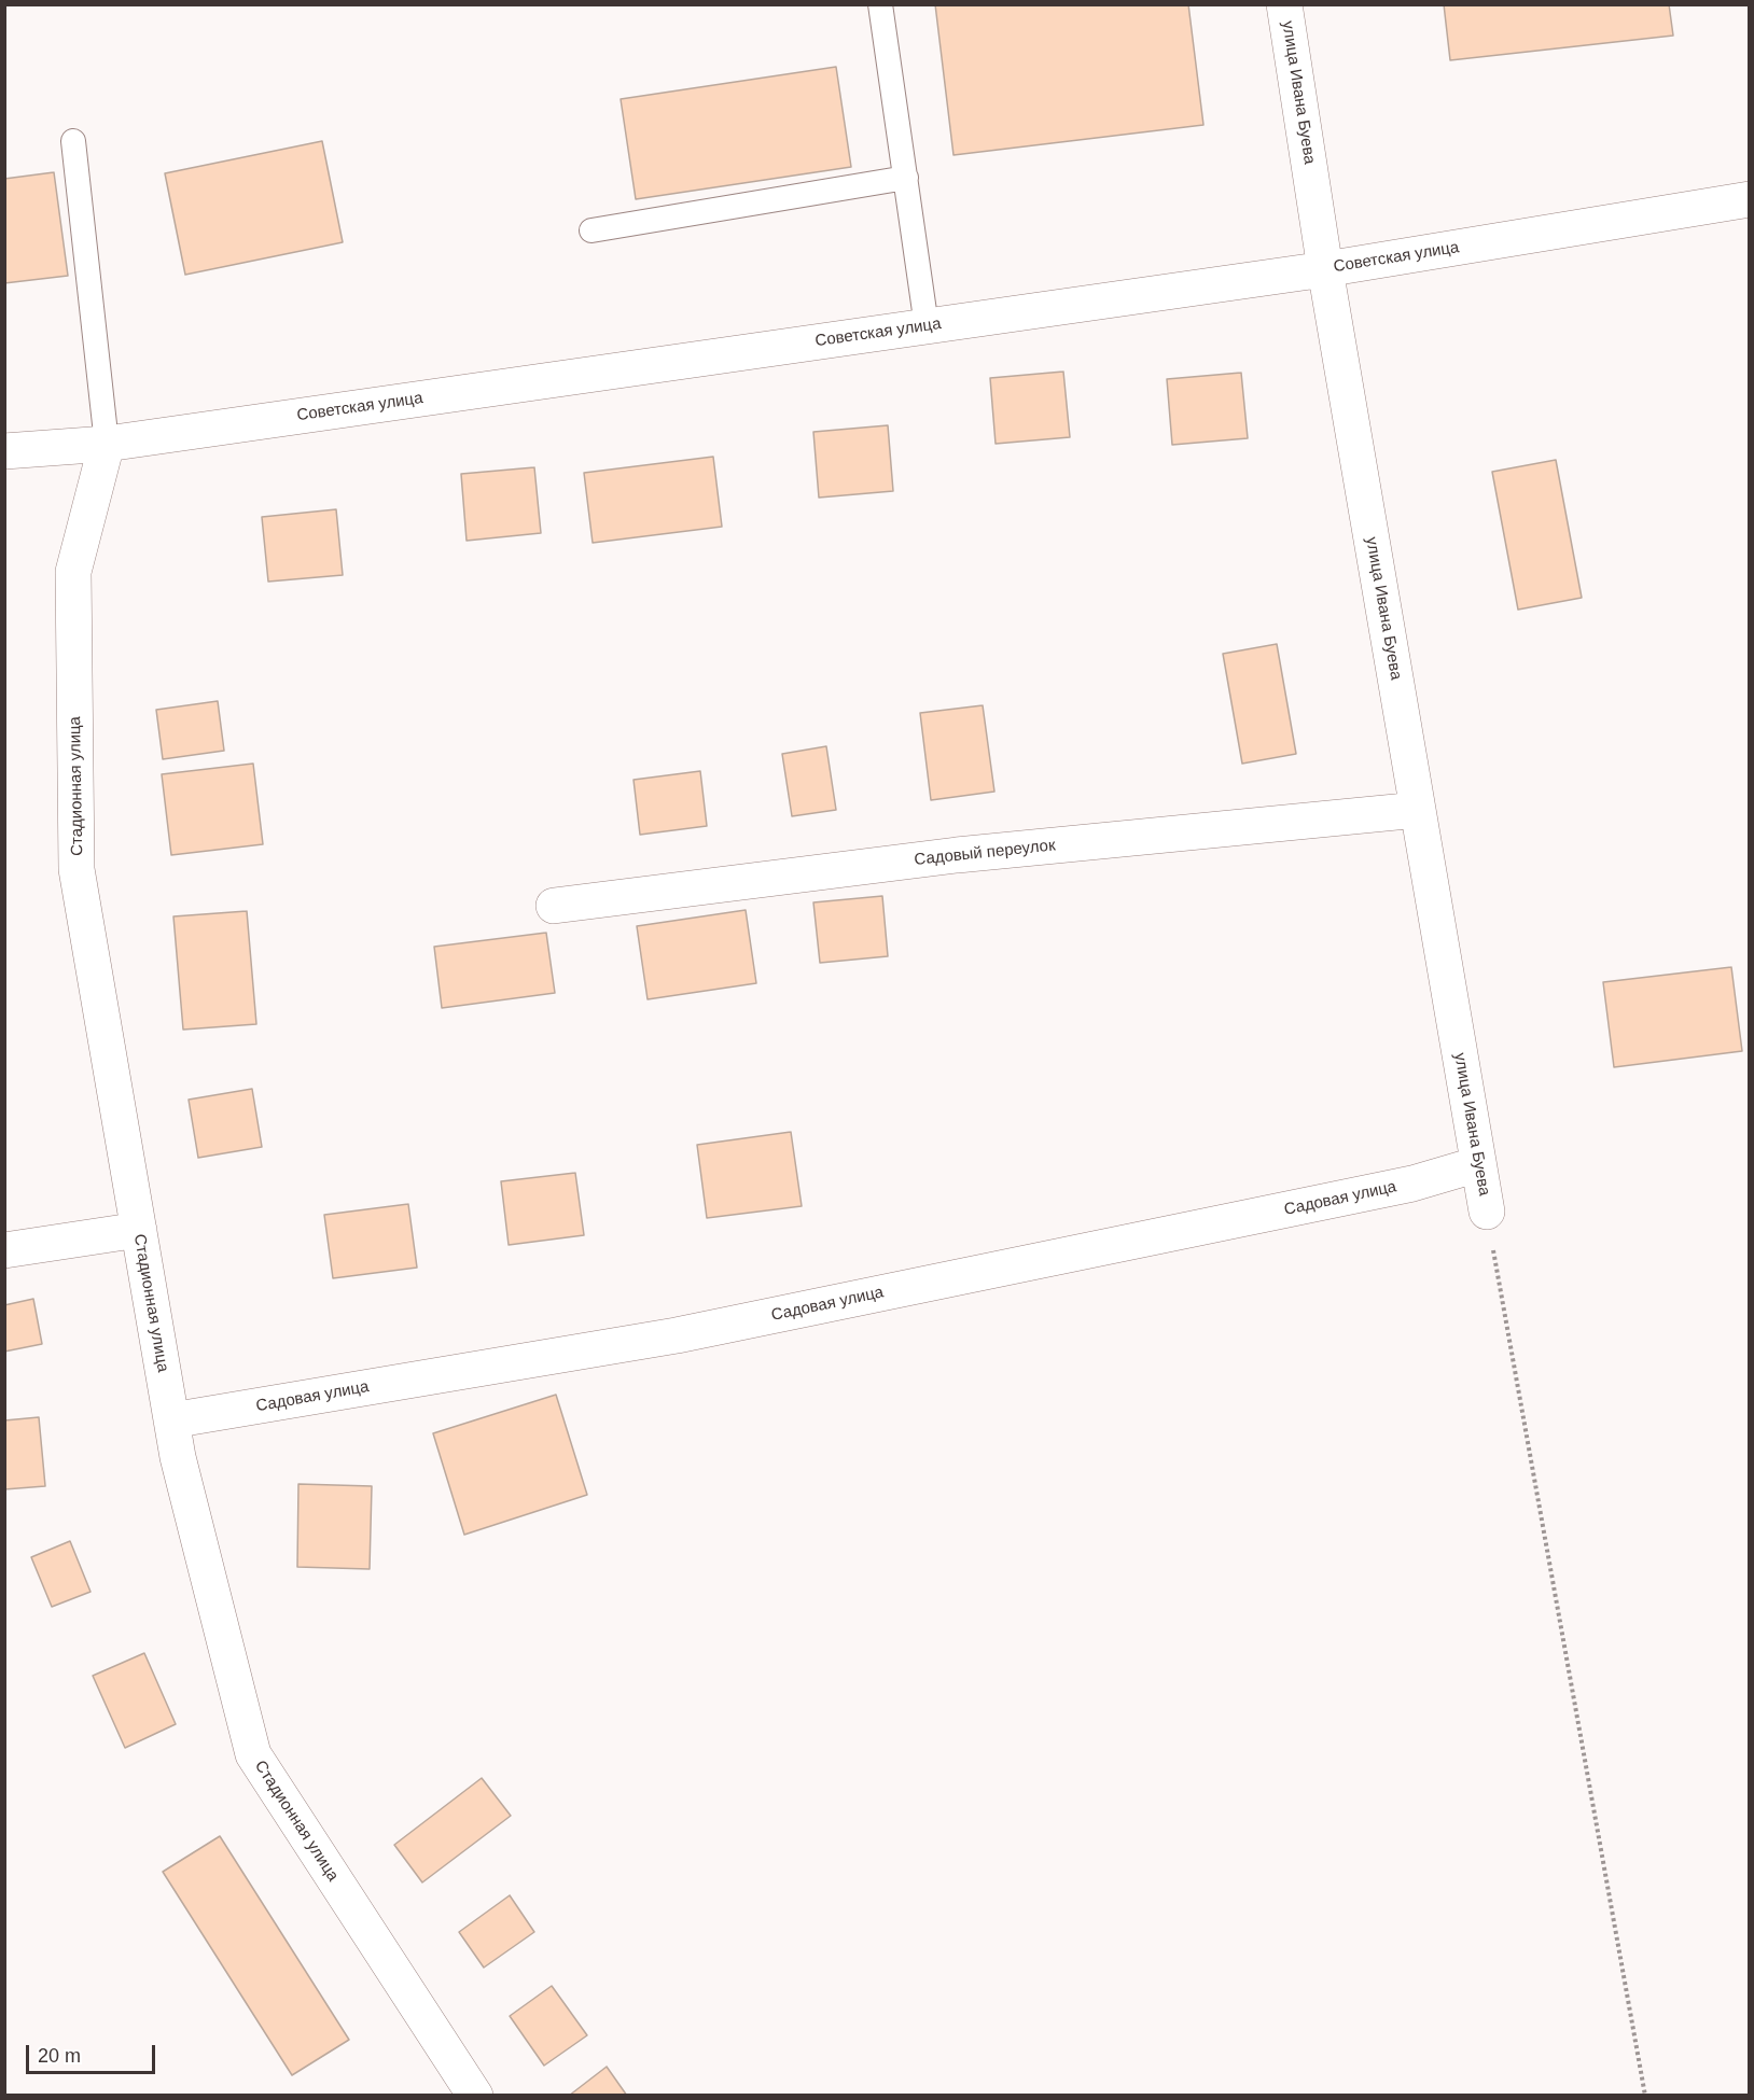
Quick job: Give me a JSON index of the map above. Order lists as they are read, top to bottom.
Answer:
{
  "streets": {
    "street": [
      "улица Ивана Буева",
      "Советская улица",
      "Стадионная улица",
      "Садовый переулок",
      "Садовая улица"
    ]
  },
  "crossings": [
    ["улица Ивана Буева", "Советская улица"],
    ["улица Ивана Буева", "Садовый переулок"],
    ["улица Ивана Буева", "Садовая улица"],
    ["Советская улица", "Стадионная улица"],
    ["Стадионная улица", "Садовая улица"]
  ],
  "scale_bar": "20 m"
}
